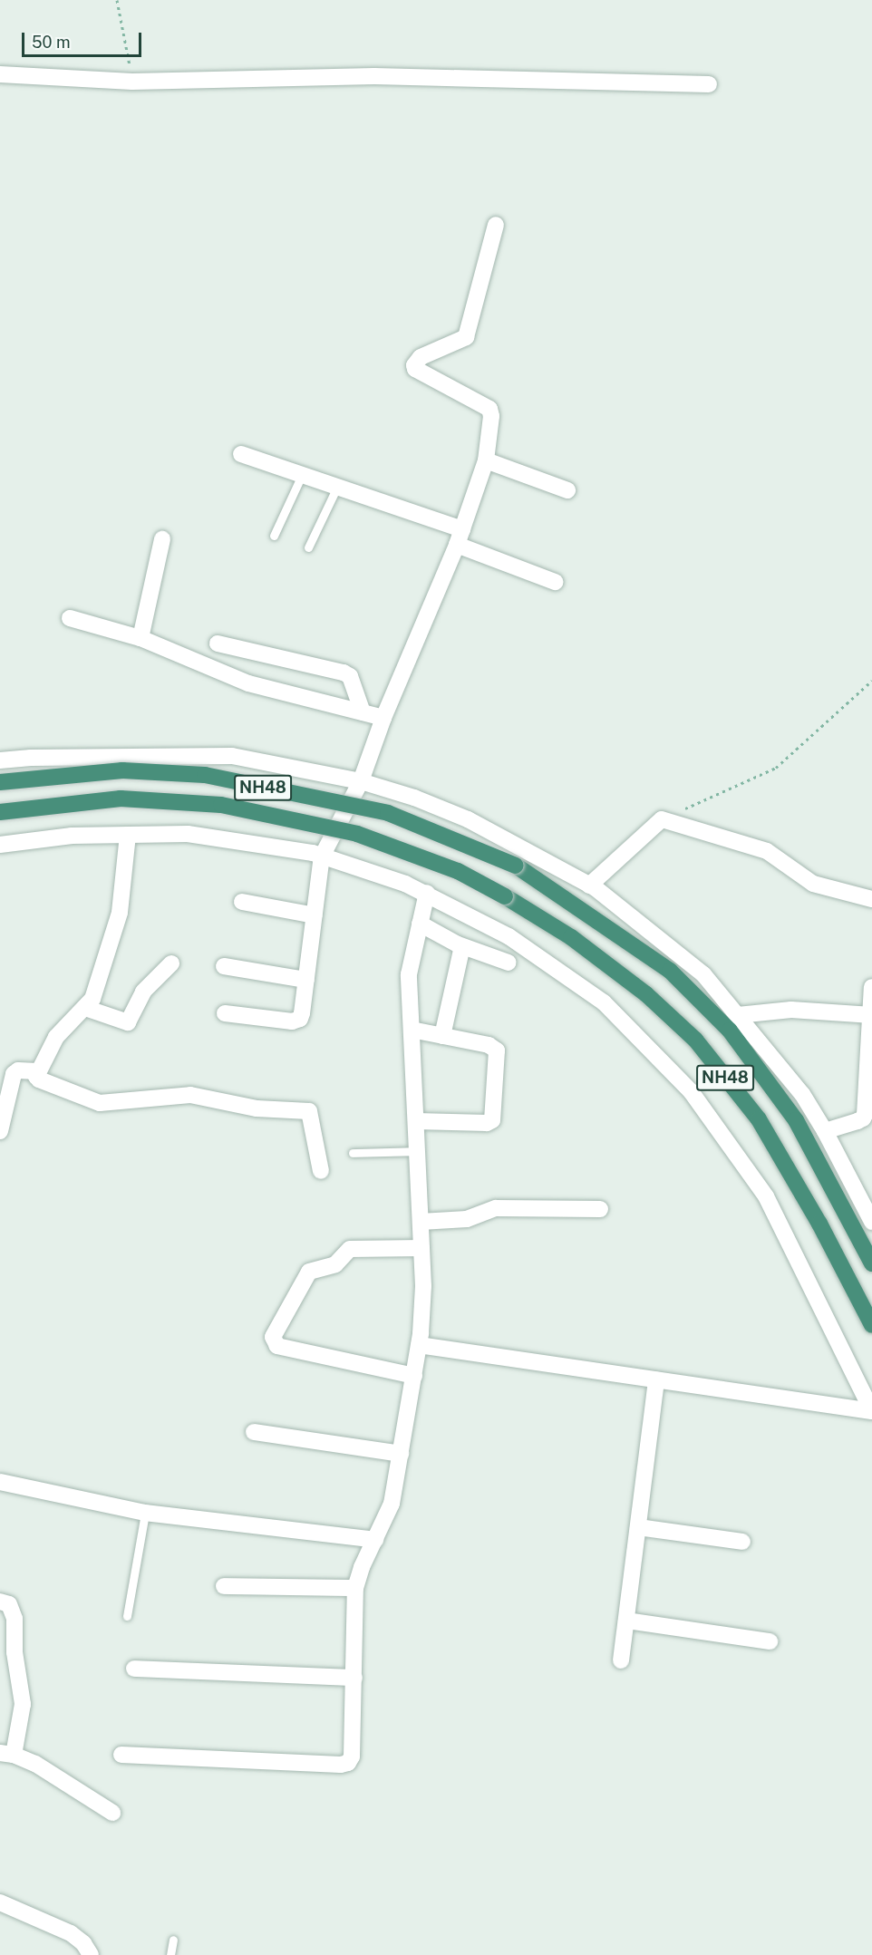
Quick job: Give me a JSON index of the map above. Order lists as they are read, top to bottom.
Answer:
{
  "streets": {
    "highway": ["NH48"]
  },
  "scale_bar": "50 m"
}
